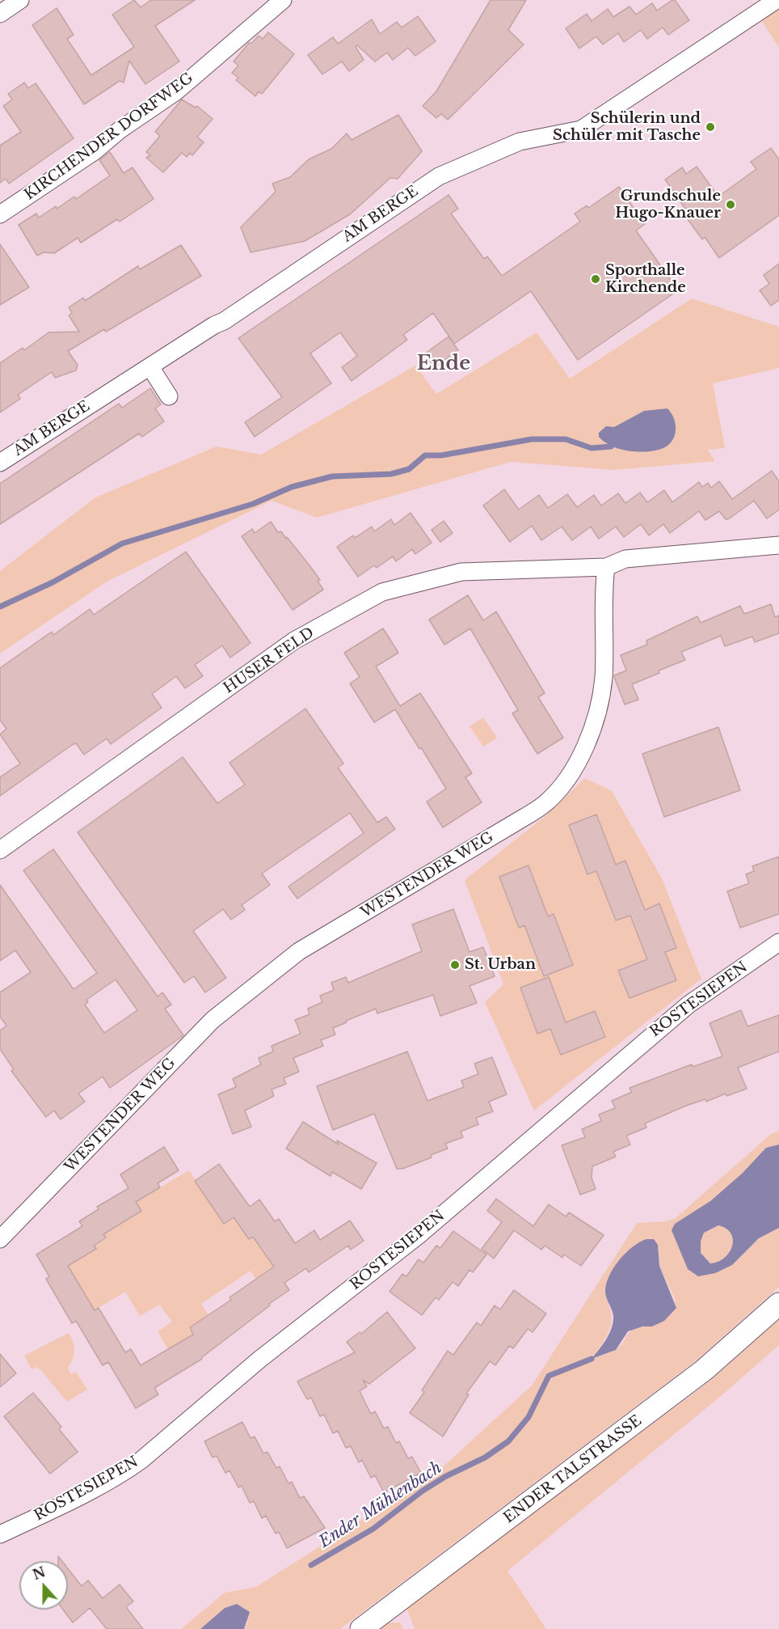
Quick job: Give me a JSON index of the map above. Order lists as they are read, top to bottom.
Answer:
{
  "streets": {
    "main road": ["ENDER TALSTRASSE"],
    "street": [
      "KIRCHENDER DORFWEG",
      "AM BERGE",
      "HUSER FELD",
      "WESTENDER WEG",
      "ROSTESIEPEN"
    ]
  },
  "crossings": [
    ["HUSER FELD", "WESTENDER WEG"]
  ],
  "districts": ["Ende"],
  "water": ["Ender Mühlenbach"],
  "places": [
    "Schülerin und Schüler mit Tasche",
    "Grundschule Hugo-Knauer",
    "Sporthalle Kirchende",
    "St. Urban"
  ],
  "north": "top"
}
